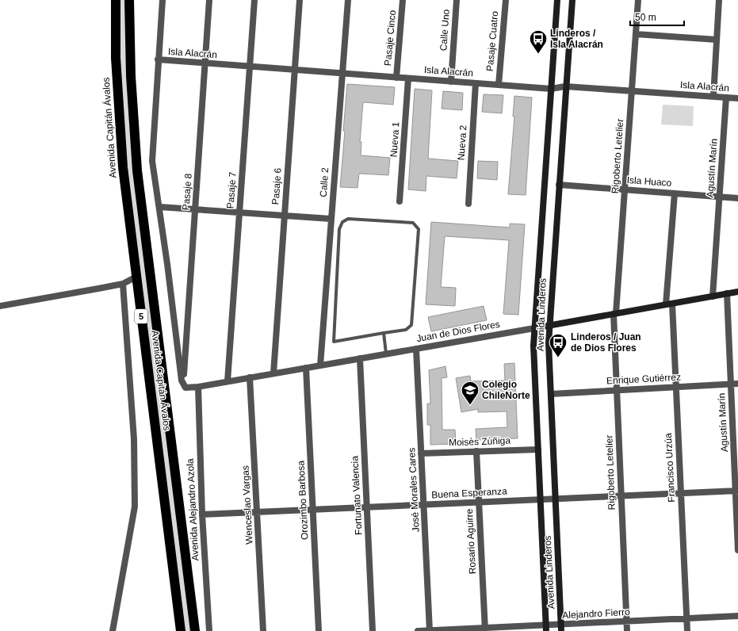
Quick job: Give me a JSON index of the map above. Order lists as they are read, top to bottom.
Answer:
{
  "streets": {
    "highway": ["Avenida Capitán Ávalos", "5"],
    "street": [
      "Calle Uno",
      "Pasaje Cinco",
      "Pasaje Cuatro",
      "Isla Alacrán",
      "Nueva 1",
      "Nueva 2",
      "Rigoberto Letelier",
      "Agustín Marín",
      "Isla Huaco",
      "Calle 2",
      "Pasaje 6",
      "Pasaje 7",
      "Pasaje 8",
      "Avenida Linderos",
      "Juan de Dios Flores",
      "Enrique Gutiérrez",
      "Moisès Zùñiga",
      "Francisco Urzúa",
      "José Morales Cares",
      "Buena Esperanza",
      "Fortunato Valencia",
      "Orozimbo Barbosa",
      "Wenceslao Vargas",
      "Avenida Alejandro Azola",
      "Rosario Aguirre",
      "Alejandro Fierro"
    ]
  },
  "crossings": [
    ["Calle Uno", "Isla Alacrán"],
    ["Pasaje Cinco", "Isla Alacrán"],
    ["Pasaje Cuatro", "Isla Alacrán"],
    ["Isla Alacrán", "Nueva 1"],
    ["Isla Alacrán", "Nueva 2"],
    ["Isla Alacrán", "Rigoberto Letelier"],
    ["Isla Alacrán", "Agustín Marín"],
    ["Isla Alacrán", "Calle 2"],
    ["Isla Alacrán", "Pasaje 6"],
    ["Isla Alacrán", "Pasaje 7"],
    ["Isla Alacrán", "Pasaje 8"],
    ["Isla Alacrán", "Avenida Linderos"],
    ["Rigoberto Letelier", "Isla Huaco"],
    ["Rigoberto Letelier", "Juan de Dios Flores"],
    ["Rigoberto Letelier", "Enrique Gutiérrez"],
    ["Rigoberto Letelier", "Buena Esperanza"],
    ["Rigoberto Letelier", "Alejandro Fierro"],
    ["Agustín Marín", "Isla Huaco"],
    ["Agustín Marín", "Juan de Dios Flores"],
    ["Agustín Marín", "Enrique Gutiérrez"],
    ["Agustín Marín", "Buena Esperanza"],
    ["Isla Huaco", "Avenida Linderos"],
    ["Isla Huaco", "Francisco Urzúa"],
    ["Calle 2", "Juan de Dios Flores"],
    ["Pasaje 6", "Juan de Dios Flores"],
    ["Pasaje 7", "Juan de Dios Flores"],
    ["Pasaje 8", "Juan de Dios Flores"],
    ["Avenida Linderos", "Juan de Dios Flores"],
    ["Avenida Linderos", "Enrique Gutiérrez"],
    ["Avenida Linderos", "Moisès Zùñiga"],
    ["Avenida Linderos", "Buena Esperanza"],
    ["Avenida Linderos", "Alejandro Fierro"],
    ["Juan de Dios Flores", "Francisco Urzúa"],
    ["Juan de Dios Flores", "José Morales Cares"],
    ["Juan de Dios Flores", "Fortunato Valencia"],
    ["Juan de Dios Flores", "Orozimbo Barbosa"],
    ["Juan de Dios Flores", "Wenceslao Vargas"],
    ["Juan de Dios Flores", "Avenida Alejandro Azola"],
    ["Enrique Gutiérrez", "Francisco Urzúa"],
    ["Moisès Zùñiga", "José Morales Cares"],
    ["Moisès Zùñiga", "Rosario Aguirre"],
    ["Francisco Urzúa", "Buena Esperanza"],
    ["Francisco Urzúa", "Alejandro Fierro"],
    ["José Morales Cares", "Buena Esperanza"],
    ["José Morales Cares", "Alejandro Fierro"],
    ["Buena Esperanza", "Fortunato Valencia"],
    ["Buena Esperanza", "Orozimbo Barbosa"],
    ["Buena Esperanza", "Wenceslao Vargas"],
    ["Buena Esperanza", "Avenida Alejandro Azola"],
    ["Buena Esperanza", "Rosario Aguirre"],
    ["Rosario Aguirre", "Alejandro Fierro"]
  ],
  "places": {
    "bus stop": ["Linderos / Isla Alacrán", "Linderos / Juan de Dios Flores"],
    "school or university": ["Colegio ChileNorte"]
  },
  "scale_bar": "50 m"
}
